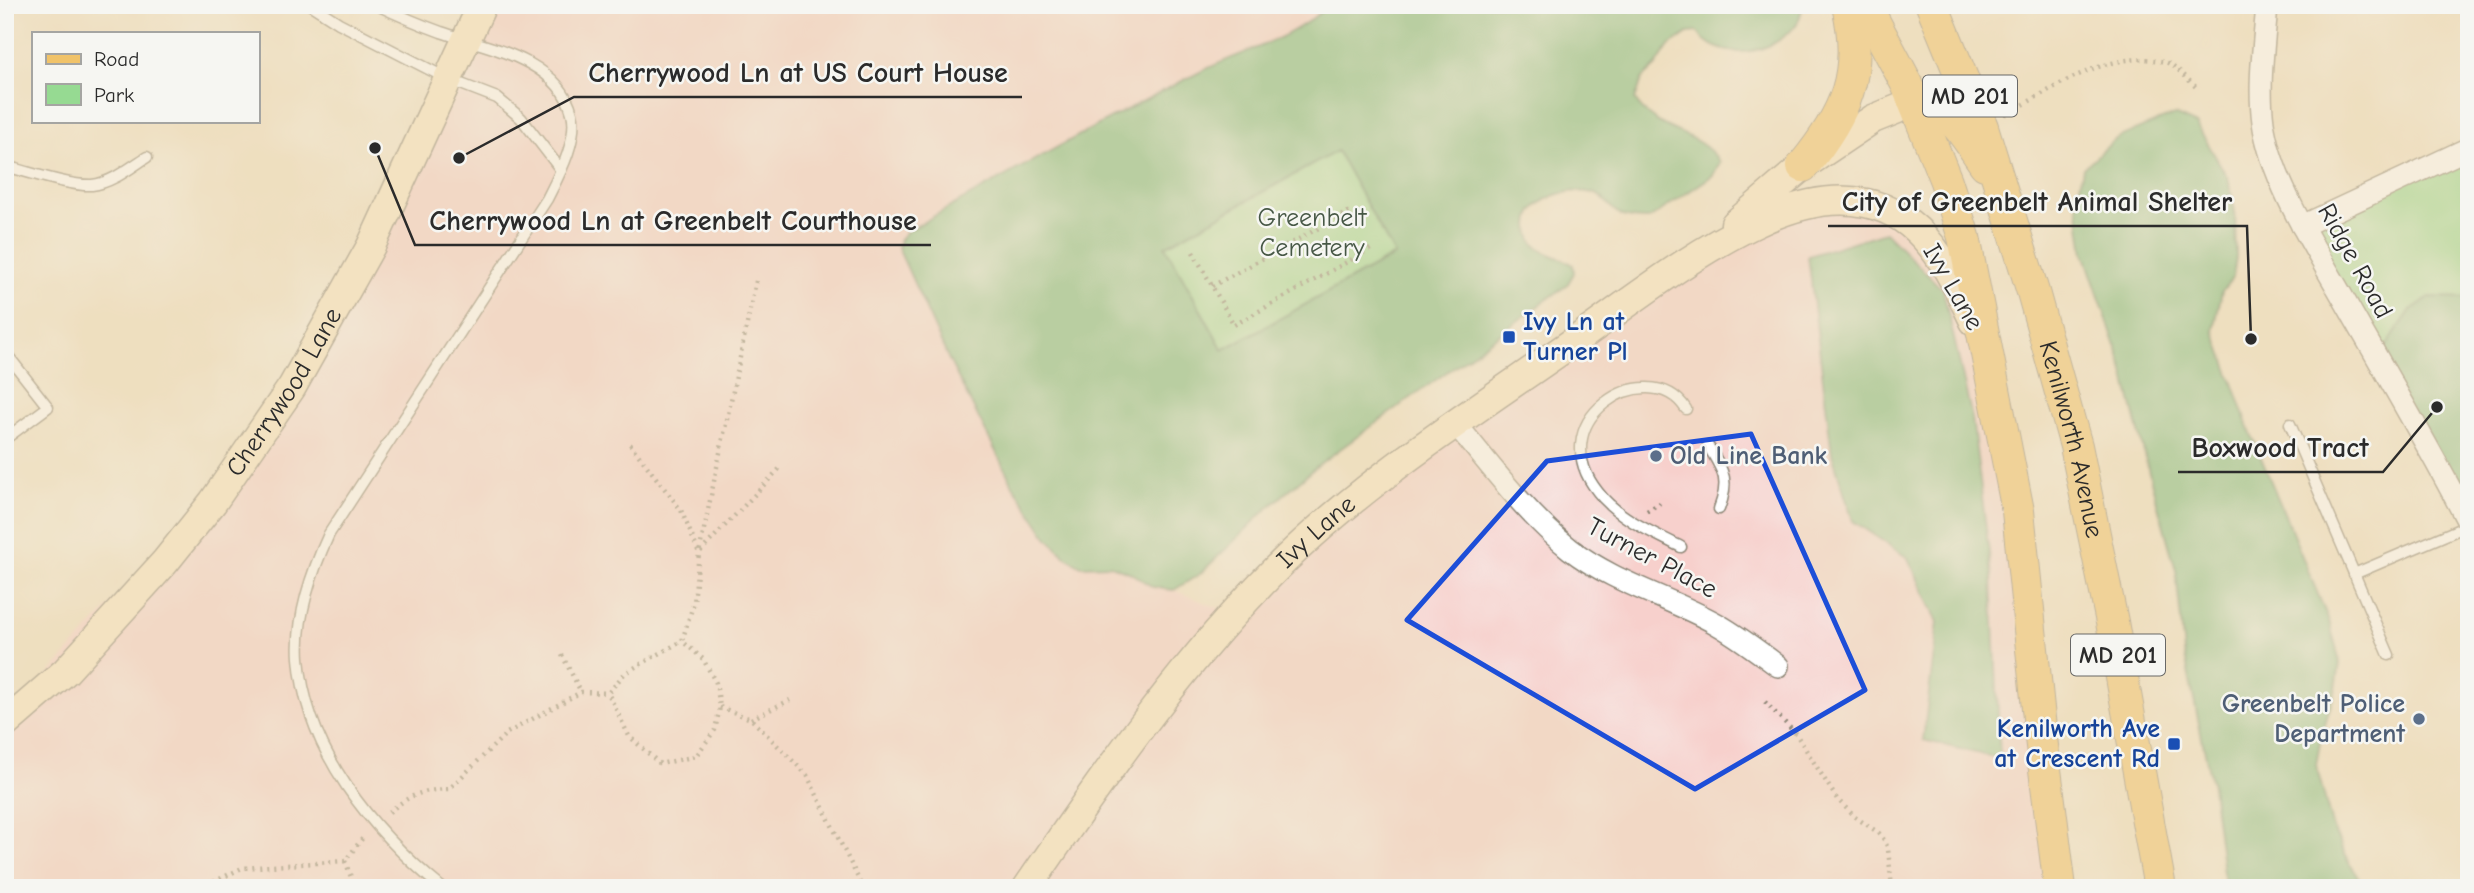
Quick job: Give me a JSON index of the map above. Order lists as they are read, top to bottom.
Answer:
{
  "streets": {
    "main road": ["MD 201", "Kenilworth Avenue"],
    "street": [
      "Ridge Road",
      "Ivy Lane",
      "Cherrywood Lane",
      "Turner Place"
    ]
  },
  "crossings": [
    ["MD 201", "Ivy Lane"],
    ["Ivy Lane", "Turner Place"]
  ],
  "parks": ["Greenbelt Cemetery"],
  "places": {
    "other": [
      "Cherrywood Ln at Greenbelt Courthouse",
      "Cherrywood Ln at US Court House",
      "City of Greenbelt Animal Shelter",
      "Boxwood Tract",
      "Old Line Bank",
      "Greenbelt Police Department"
    ],
    "transit": ["Ivy Ln at Turner Pl", "Kenilworth Ave at Crescent Rd"]
  },
  "legend": ["Road", "Park"]
}
